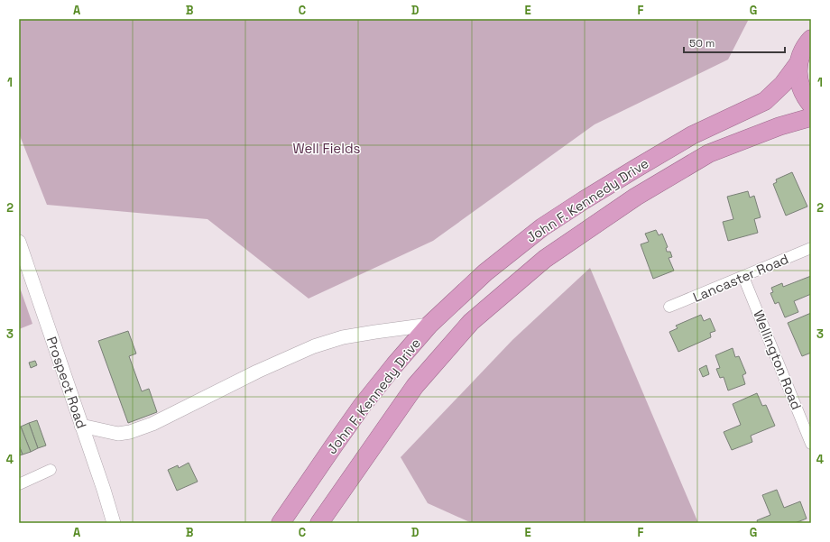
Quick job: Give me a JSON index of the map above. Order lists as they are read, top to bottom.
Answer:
{
  "streets": {
    "highway": ["John F. Kennedy Drive"],
    "street": ["Lancaster Road", "Wellington Road", "Prospect Road"]
  },
  "crossings": [
    ["Lancaster Road", "Wellington Road"]
  ],
  "parks": ["Well Fields"],
  "scale_bar": "50 m",
  "grid": {
    "columns": [
      "A",
      "B",
      "C",
      "D",
      "E",
      "F",
      "G"
    ],
    "rows": [
      "1",
      "2",
      "3",
      "4"
    ]
  }
}
